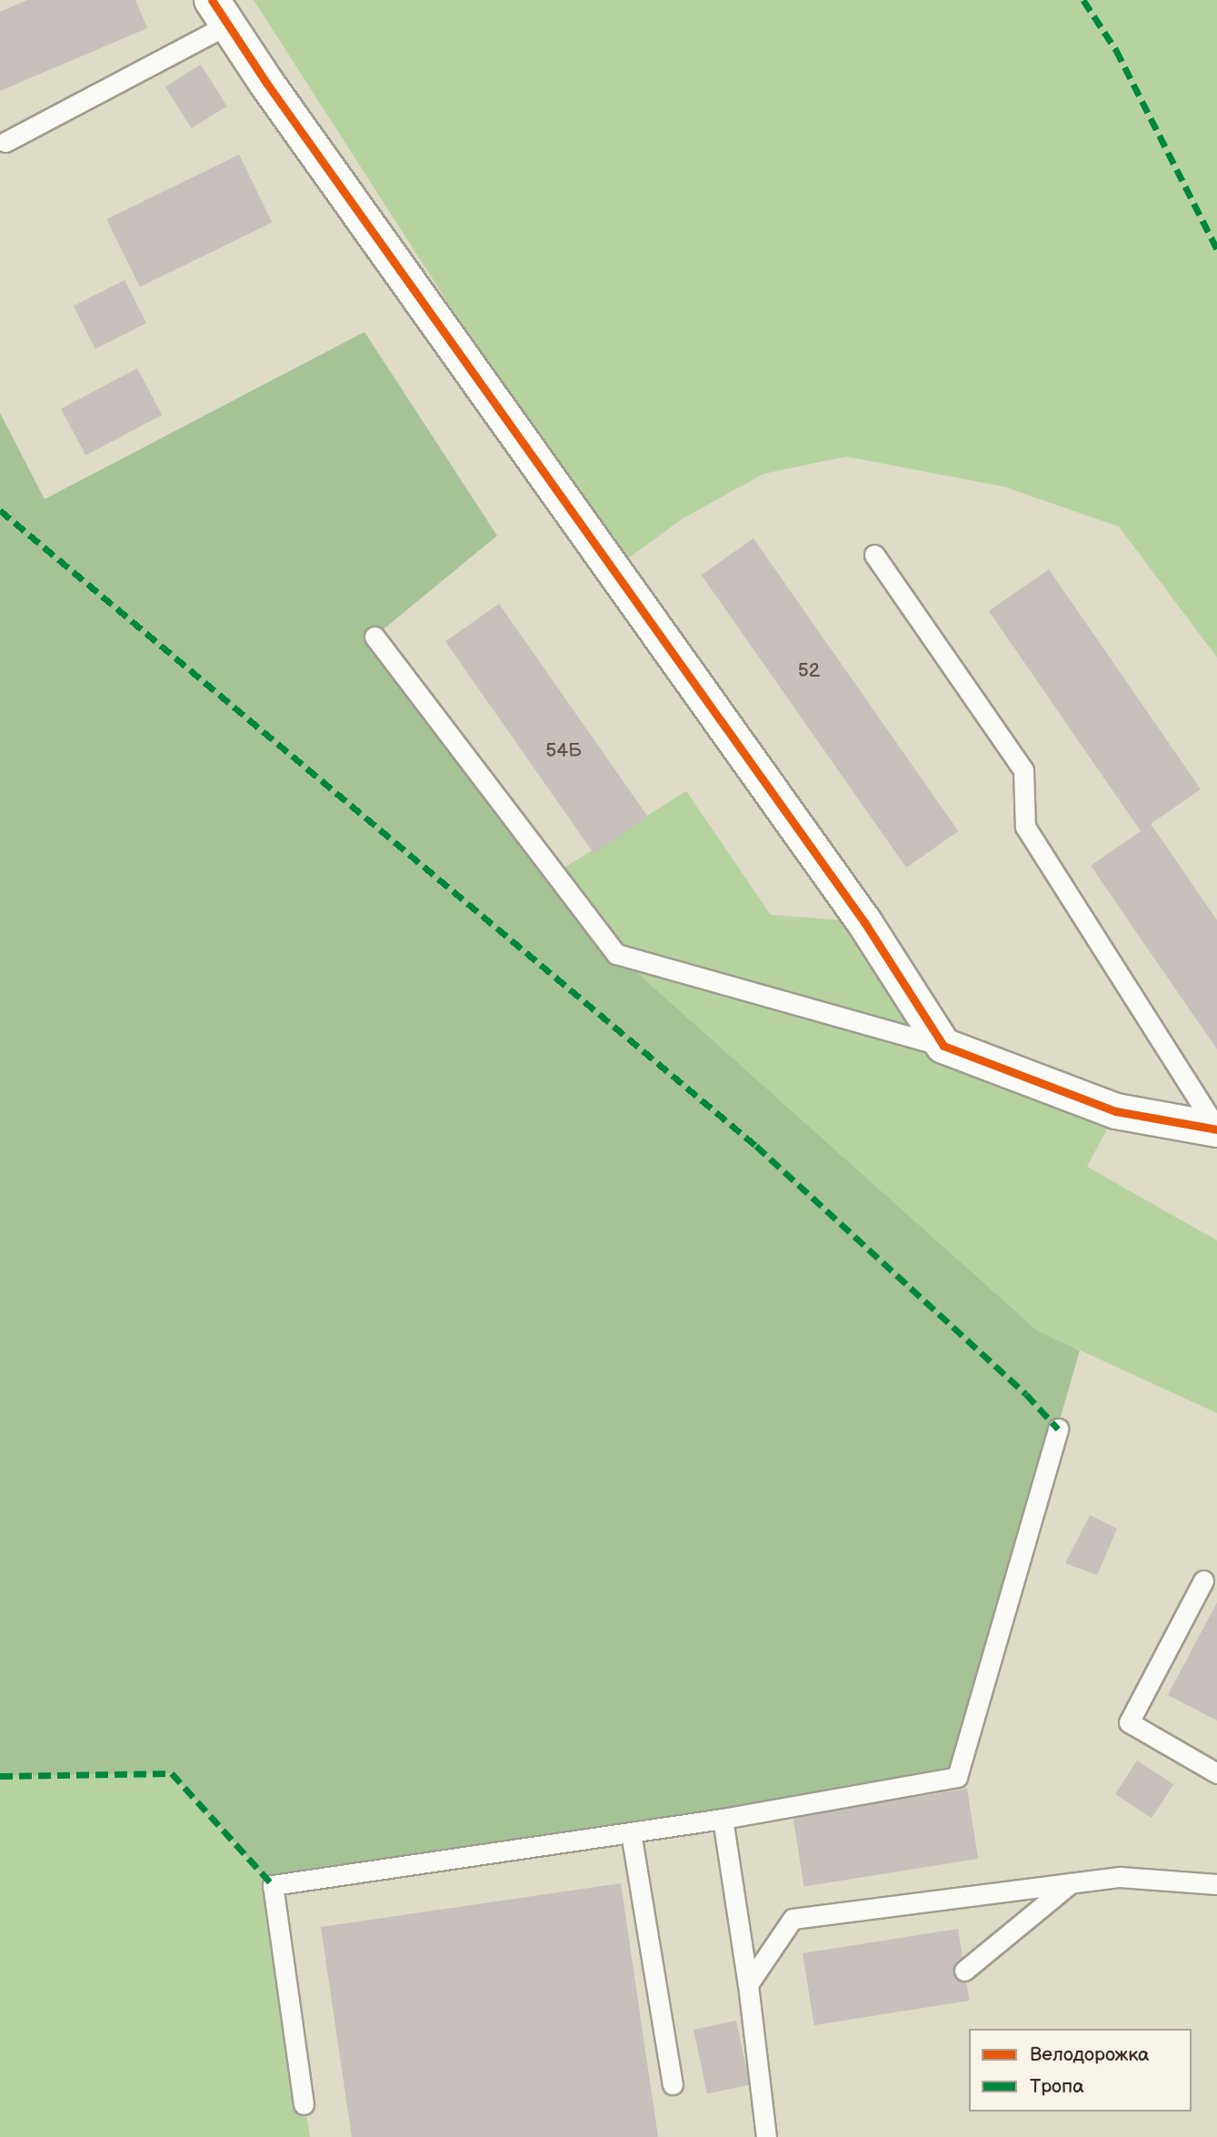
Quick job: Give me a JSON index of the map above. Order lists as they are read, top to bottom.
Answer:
{
  "house_numbers": ["52", "54Б"],
  "legend": ["Велодорожка", "Тропа"]
}
